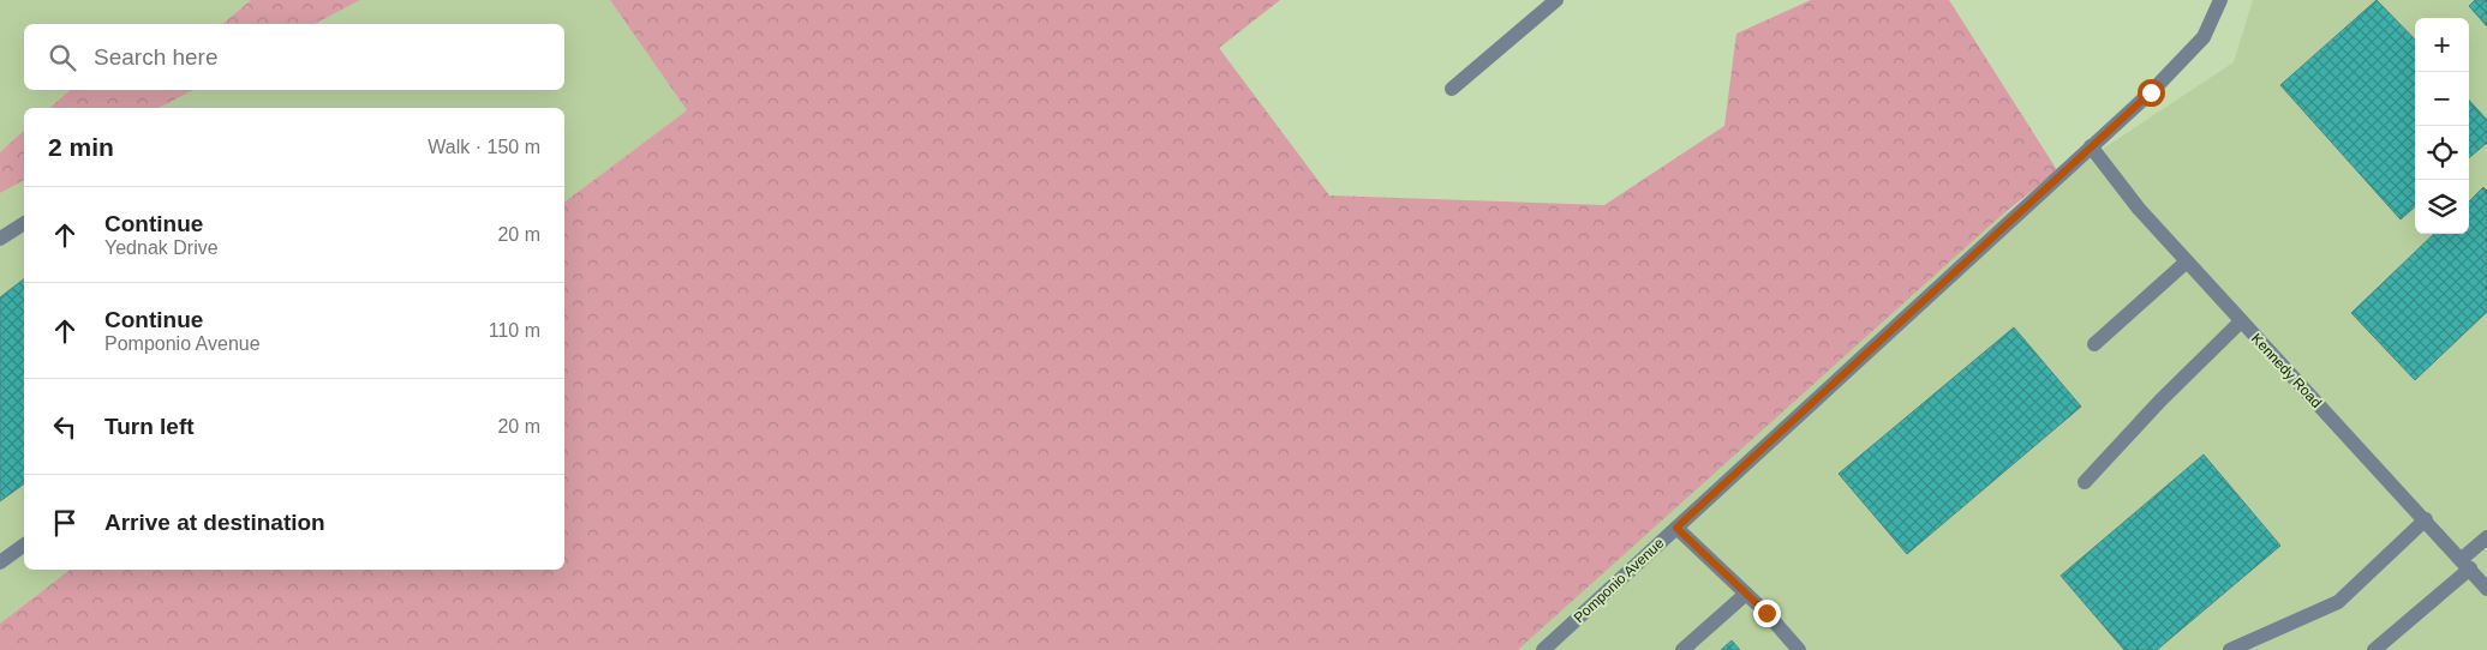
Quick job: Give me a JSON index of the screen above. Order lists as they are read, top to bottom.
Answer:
{
  "streets": {
    "street": ["Kennedy Road", "Pomponio Avenue"]
  },
  "crossings": [
    ["Kennedy Road", "Pomponio Avenue"]
  ],
  "page": {
    "map_buttons": ["+", "−"],
    "search": "Search here",
    "heading": ["2 min", "Walk · 150 m"],
    "list": [
      ["Continue", "Yednak Drive", "20 m"],
      ["Continue", "Pomponio Avenue", "110 m"],
      ["Turn left", "20 m"],
      "Arrive at destination"
    ]
  }
}
